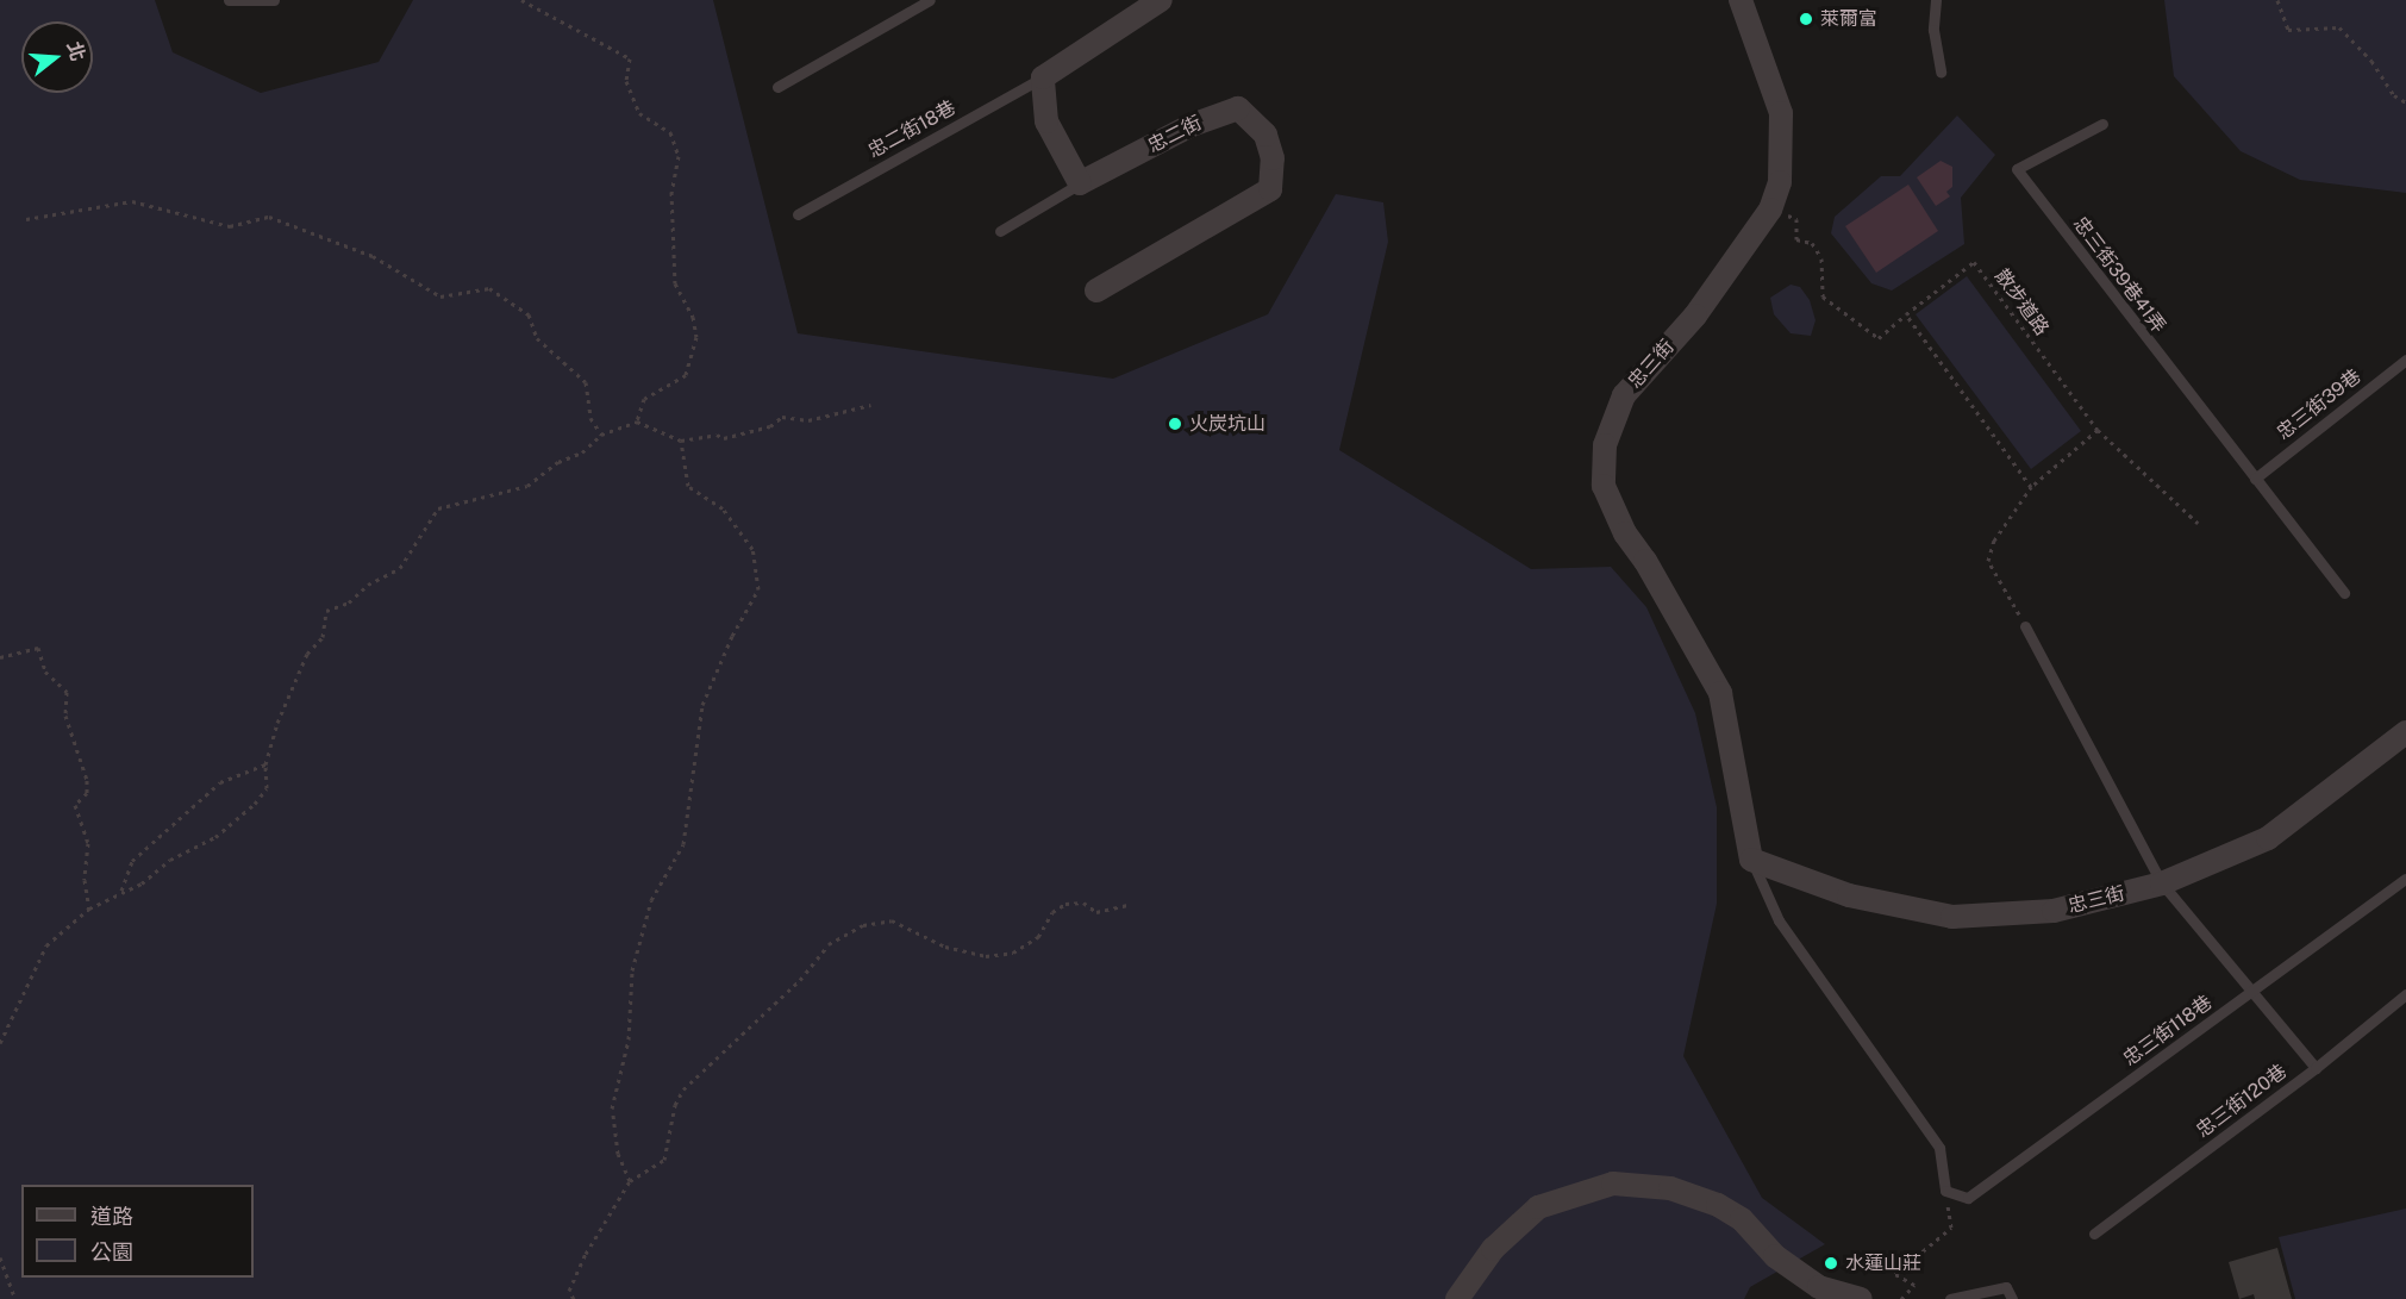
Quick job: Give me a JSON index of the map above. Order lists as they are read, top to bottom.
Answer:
{
  "streets": {
    "street": ["忠二街", "忠三街"],
    "lane": [
      "忠二街18巷",
      "忠三街39巷41弄",
      "忠三街39巷",
      "忠三街118巷",
      "忠三街120巷"
    ],
    "path": ["散步道路"]
  },
  "crossings": [
    ["忠三街39巷41弄", "忠三街39巷"],
    ["散步道路", "忠三街"],
    ["忠三街", "忠三街118巷"]
  ],
  "places": ["萊爾富", "火炭坑山", "水蓮山莊"],
  "legend": ["道路", "公園"],
  "north": "right"
}
